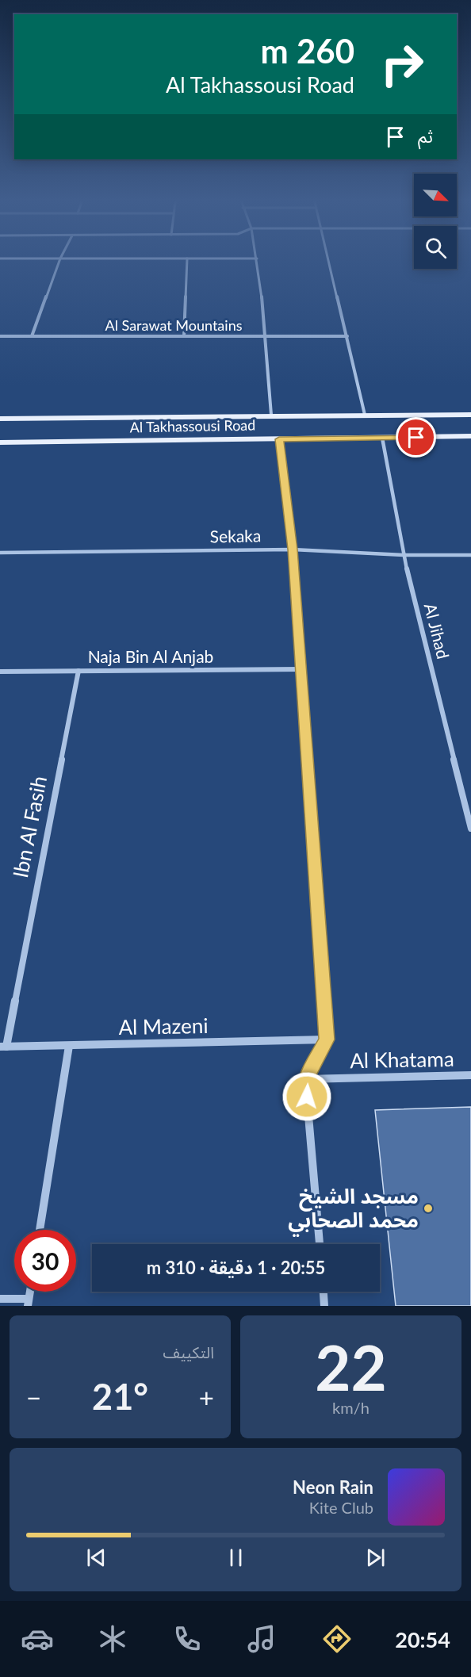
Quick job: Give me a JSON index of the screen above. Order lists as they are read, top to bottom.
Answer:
{
  "streets": {
    "main road": ["Al Takhassousi Road"],
    "street": [
      "Al Sarawat Mountains",
      "Sekaka",
      "Al Jihad",
      "Naja Bin Al Anjab",
      "Ibn Al Fasih",
      "Al Mazeni",
      "Al Khatama"
    ]
  },
  "crossings": [
    ["Al Takhassousi Road", "Al Jihad"],
    ["Sekaka", "Al Jihad"],
    ["Naja Bin Al Anjab", "Ibn Al Fasih"],
    ["Ibn Al Fasih", "Al Mazeni"]
  ],
  "places": ["مسجد الشيخ محمد الصحابي"],
  "north": "bottom right",
  "page": {
    "turn": ["260 m", "Al Takhassousi Road"],
    "then": "ثم",
    "limit": "30",
    "trip": "20:55 · 1 دقيقة · 310 m",
    "tile": [
      ["22", "km/h"],
      "التكييف"
    ],
    "heat": ["−", "21°", "+"],
    "song": ["Neon Rain", "Kite Club"],
    "tabs": "20:54"
  }
}
